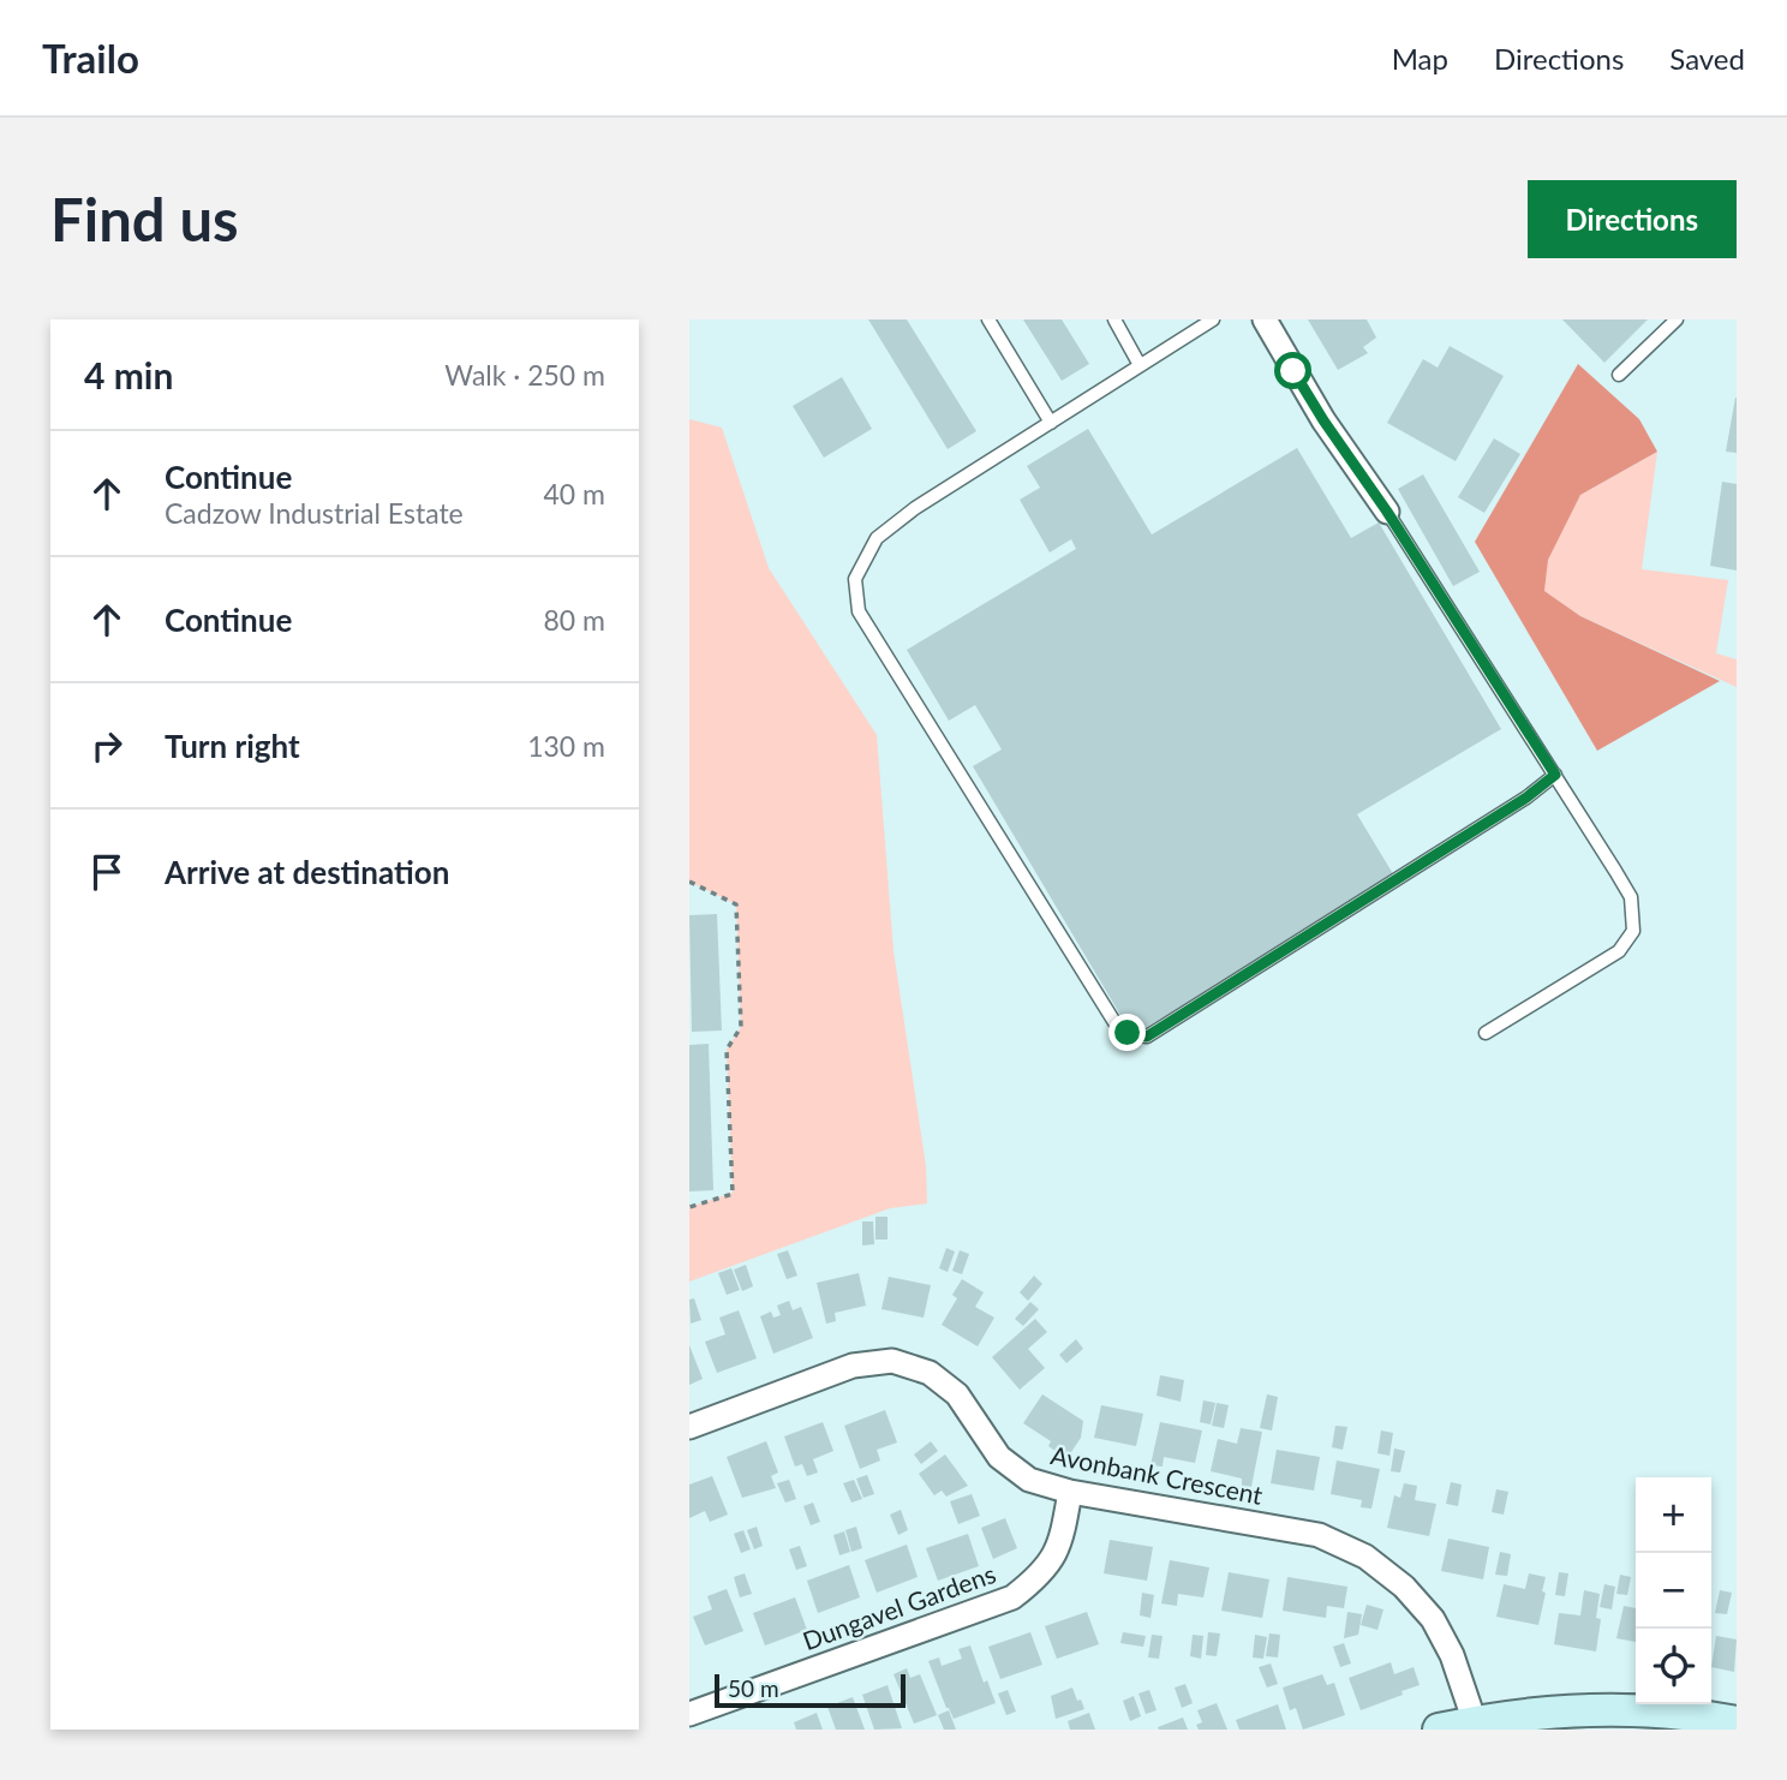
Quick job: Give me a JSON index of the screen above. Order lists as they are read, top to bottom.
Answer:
{
  "streets": {
    "street": ["Avonbank Crescent", "Dungavel Gardens"]
  },
  "crossings": [
    ["Avonbank Crescent", "Dungavel Gardens"]
  ],
  "scale_bar": "50 m",
  "page": {
    "header": "Trailo",
    "nav": ["Map", "Directions", "Saved"],
    "buttons": "Directions",
    "title": "Find us",
    "heading": ["4 min", "Walk · 250 m"],
    "list": [
      ["Continue", "Cadzow Industrial Estate", "40 m"],
      ["Continue", "80 m"],
      ["Turn right", "130 m"],
      "Arrive at destination"
    ],
    "map_buttons": ["+", "−"],
    "scale": "50 m"
  }
}
